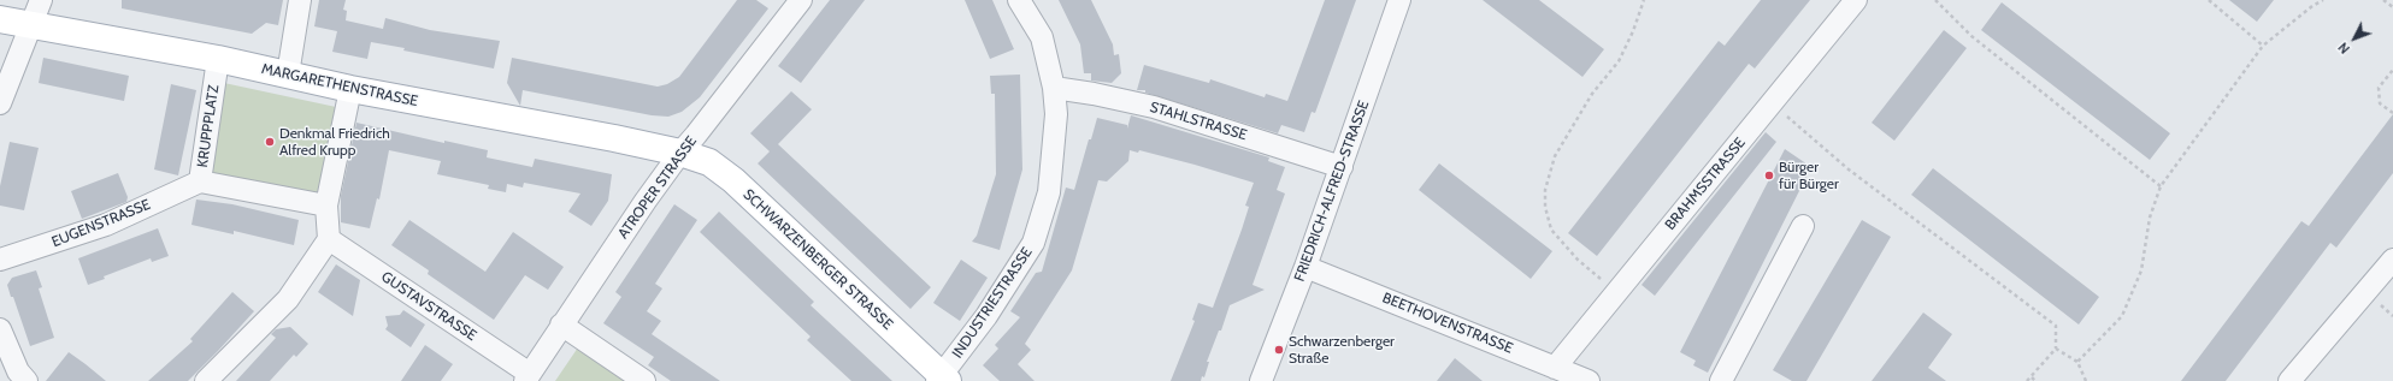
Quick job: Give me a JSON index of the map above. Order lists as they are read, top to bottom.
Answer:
{
  "streets": {
    "main road": ["MARGARETHENSTRASSE", "SCHWARZENBERGER STRASSE"],
    "street": [
      "STAHLSTRASSE",
      "KRUPPPLATZ",
      "BRAHMSSTRASSE",
      "ATROPER STRASSE",
      "FRIEDRICH-ALFRED-STRASSE",
      "EUGENSTRASSE",
      "INDUSTRIESTRASSE",
      "GUSTAVSTRASSE",
      "BEETHOVENSTRASSE"
    ]
  },
  "crossings": [
    ["MARGARETHENSTRASSE", "KRUPPPLATZ"],
    ["MARGARETHENSTRASSE", "ATROPER STRASSE"],
    ["MARGARETHENSTRASSE", "SCHWARZENBERGER STRASSE"],
    ["STAHLSTRASSE", "FRIEDRICH-ALFRED-STRASSE"],
    ["STAHLSTRASSE", "INDUSTRIESTRASSE"],
    ["KRUPPPLATZ", "EUGENSTRASSE"],
    ["BRAHMSSTRASSE", "BEETHOVENSTRASSE"],
    ["ATROPER STRASSE", "SCHWARZENBERGER STRASSE"],
    ["ATROPER STRASSE", "GUSTAVSTRASSE"],
    ["FRIEDRICH-ALFRED-STRASSE", "BEETHOVENSTRASSE"],
    ["SCHWARZENBERGER STRASSE", "INDUSTRIESTRASSE"]
  ],
  "places": ["Denkmal Friedrich Alfred Krupp", "Bürger für Bürger", "Schwarzenberger Straße"],
  "north": "bottom left"
}
